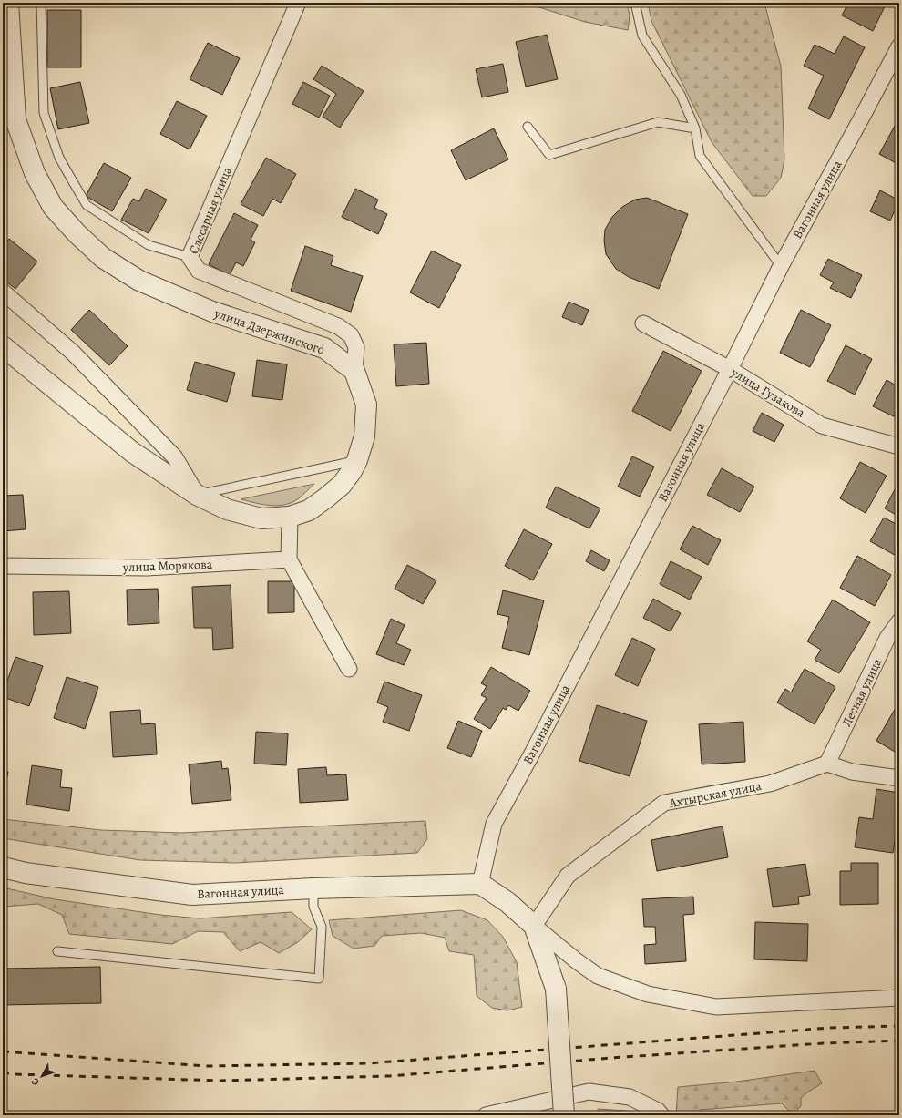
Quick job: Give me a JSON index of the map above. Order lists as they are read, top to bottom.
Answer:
{
  "streets": {
    "street": [
      "Вагонная улица",
      "Слесарная улица",
      "улица Дзержинского",
      "улица Гузакова",
      "улица Морякова",
      "Лесная улица",
      "Ахтырская улица"
    ]
  },
  "crossings": [
    ["Вагонная улица", "улица Гузакова"],
    ["Слесарная улица", "улица Дзержинского"],
    ["Лесная улица", "Ахтырская улица"]
  ],
  "north": "bottom left"
}
